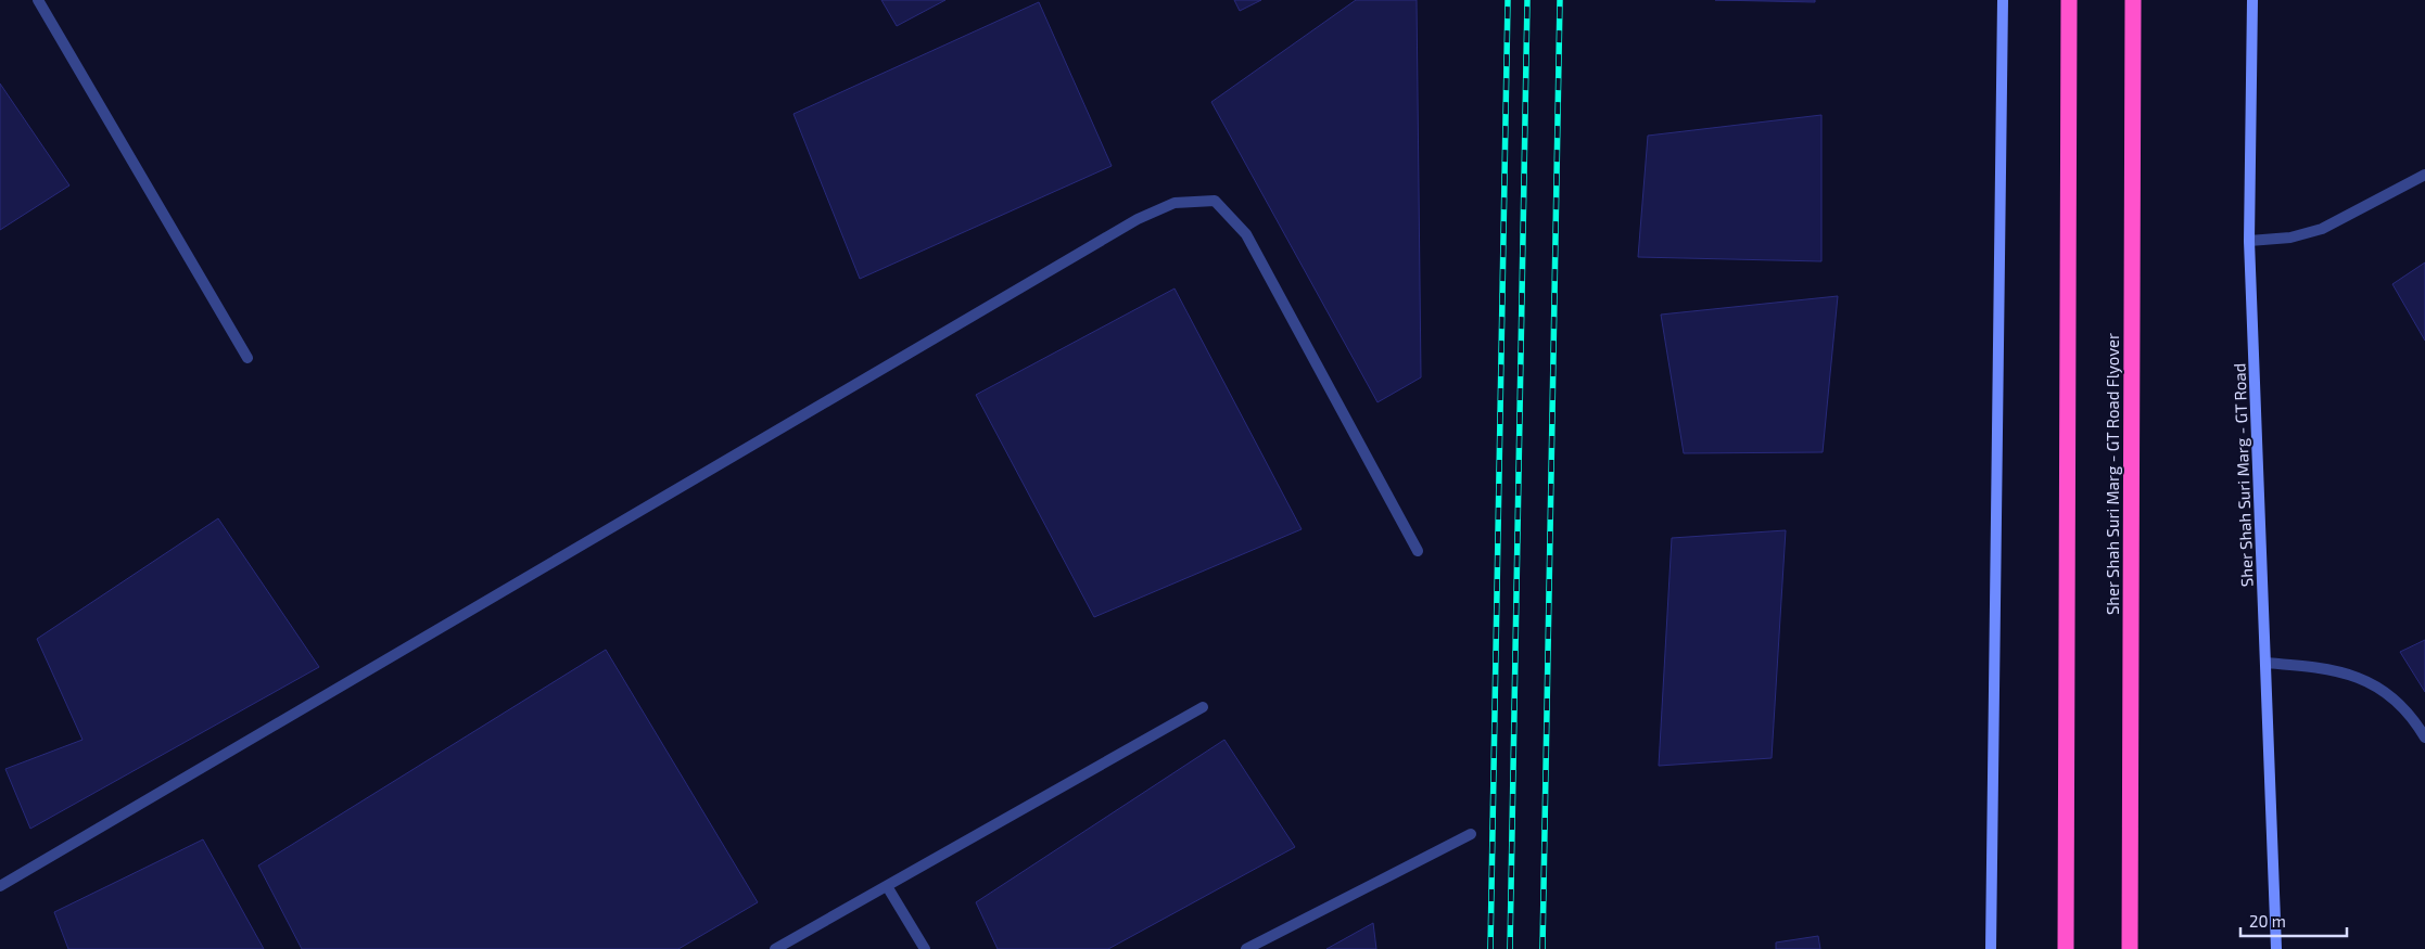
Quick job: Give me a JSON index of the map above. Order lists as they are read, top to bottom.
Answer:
{
  "streets": {
    "highway": ["Sher Shah Suri Marg - GT Road Flyover"],
    "street": ["Sher Shah Suri Marg - GT Road"]
  },
  "scale_bar": "20 m"
}
